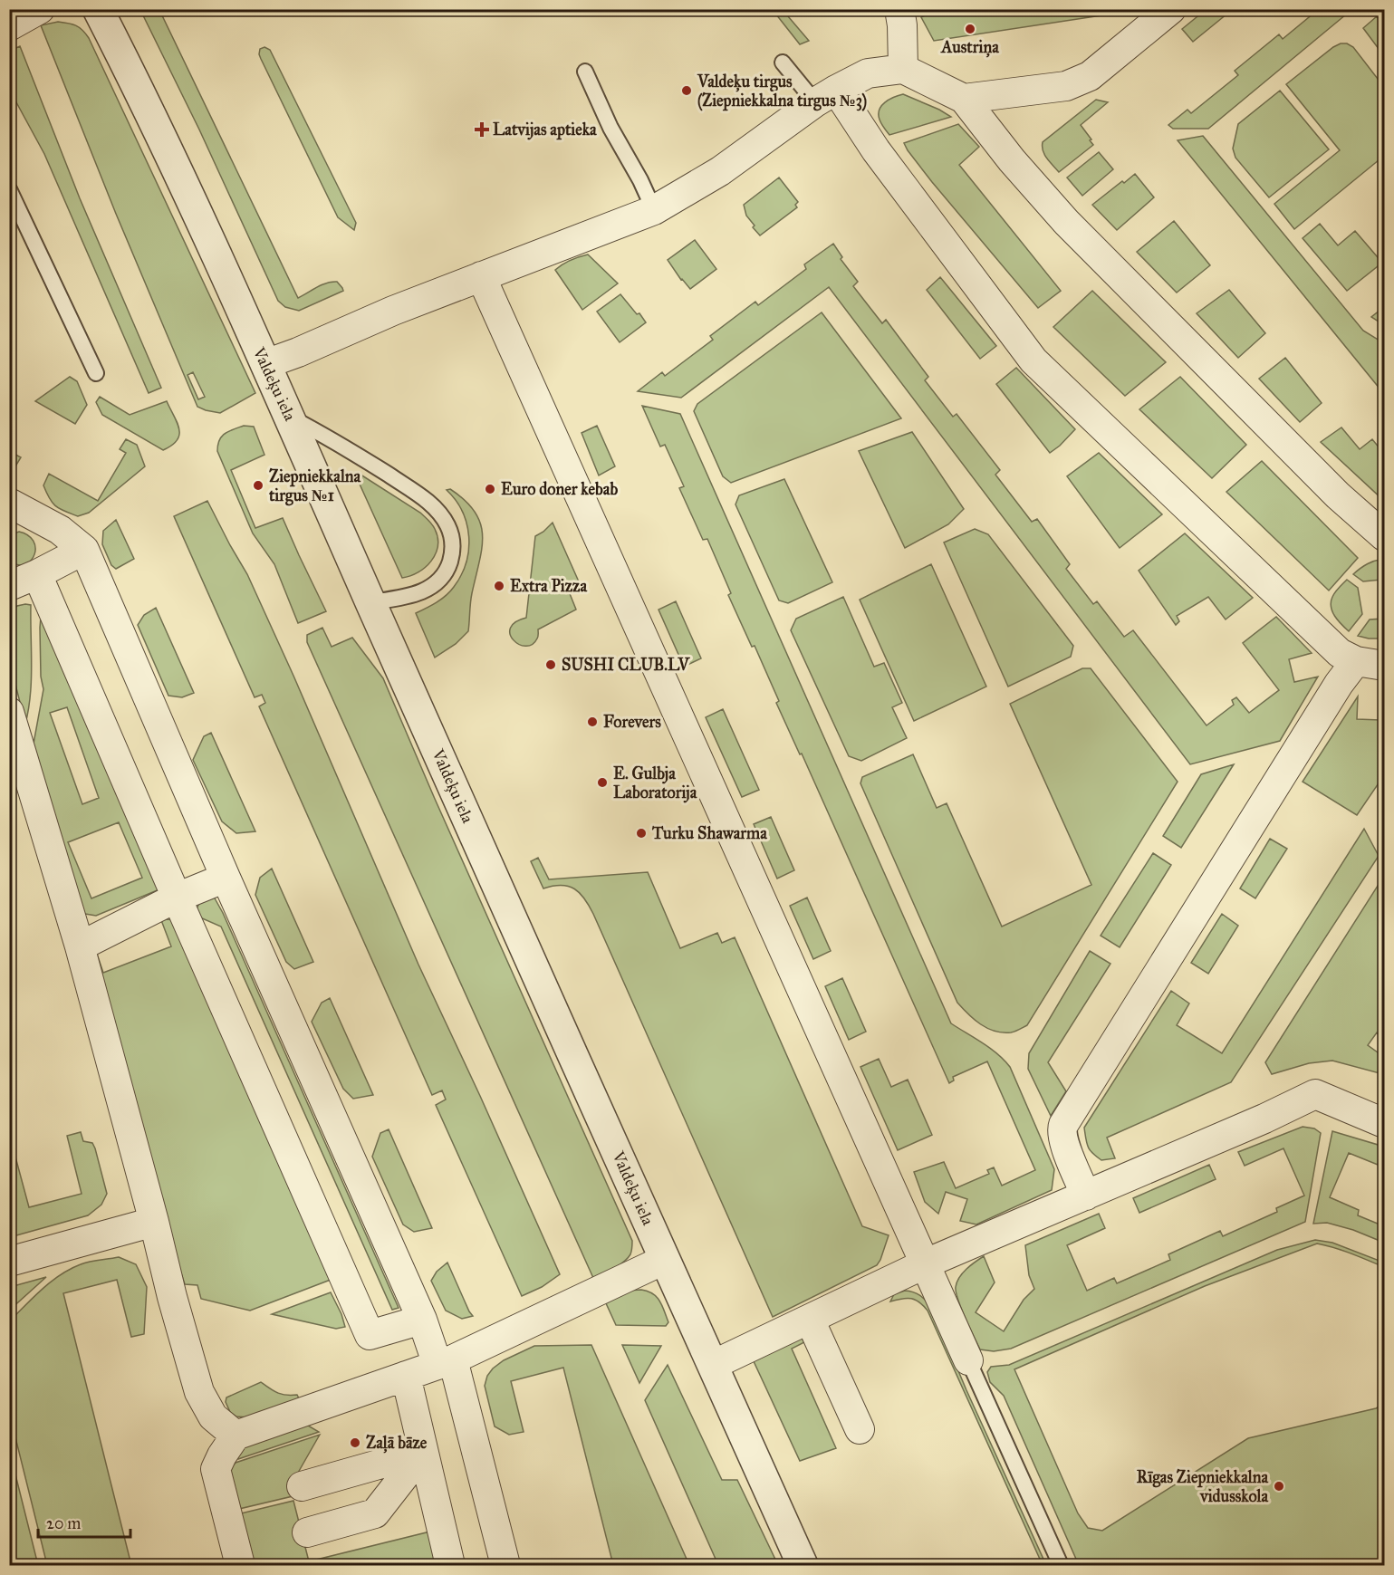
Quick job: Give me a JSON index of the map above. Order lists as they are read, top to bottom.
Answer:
{
  "streets": {
    "street": ["Valdeķu iela"]
  },
  "places": {
    "other": [
      "Austriņa",
      "Valdeķu tirgus (Ziepniekkalna tirgus №3)",
      "Ziepniekkalna tirgus №1",
      "Euro doner kebab",
      "Extra Pizza",
      "SUSHI CLUB.LV",
      "Forevers",
      "E. Gulbja Laboratorija",
      "Turku Shawarma",
      "Zaļā bāze",
      "Rīgas Ziepniekkalna vidusskola"
    ],
    "health": ["Latvijas aptieka"]
  },
  "scale_bar": "20 m"
}
